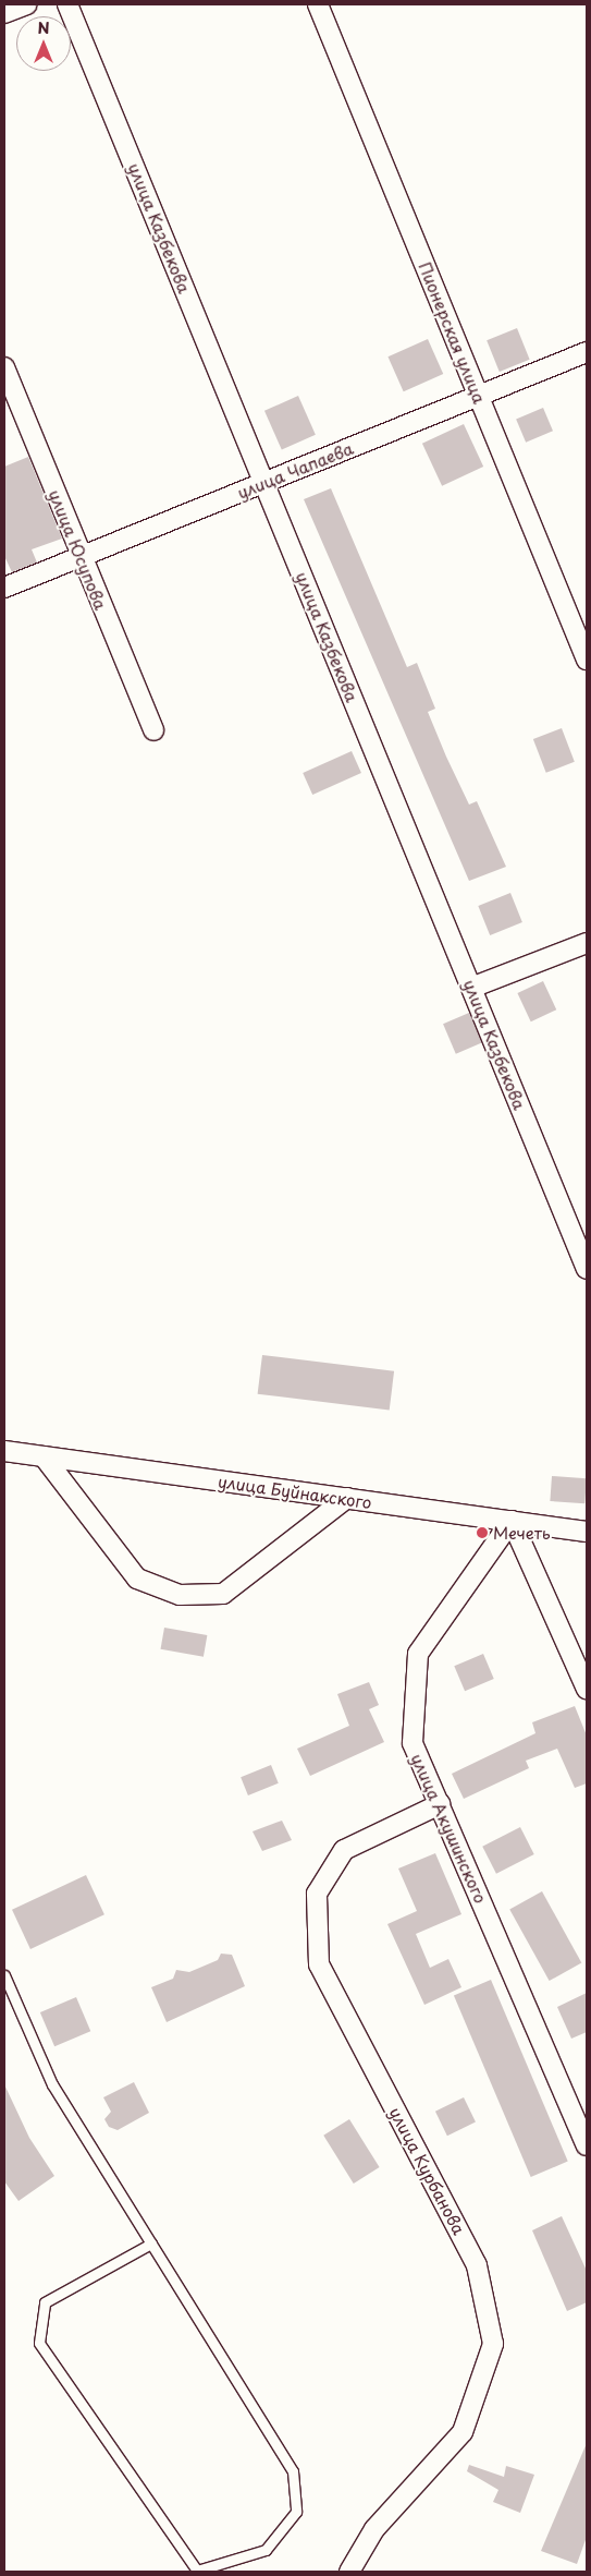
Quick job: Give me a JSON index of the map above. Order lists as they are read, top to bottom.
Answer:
{
  "streets": {
    "street": [
      "улица Казбекова",
      "Пионерская улица",
      "улица Чапаева",
      "улица Юсупова",
      "улица Буйнакского",
      "улица Акушинского",
      "улица Курбанова"
    ]
  },
  "crossings": [
    ["улица Казбекова", "улица Чапаева"],
    ["Пионерская улица", "улица Чапаева"],
    ["улица Чапаева", "улица Юсупова"],
    ["улица Буйнакского", "улица Акушинского"],
    ["улица Акушинского", "улица Курбанова"]
  ],
  "places": ["Мечеть"],
  "north": "top"
}
